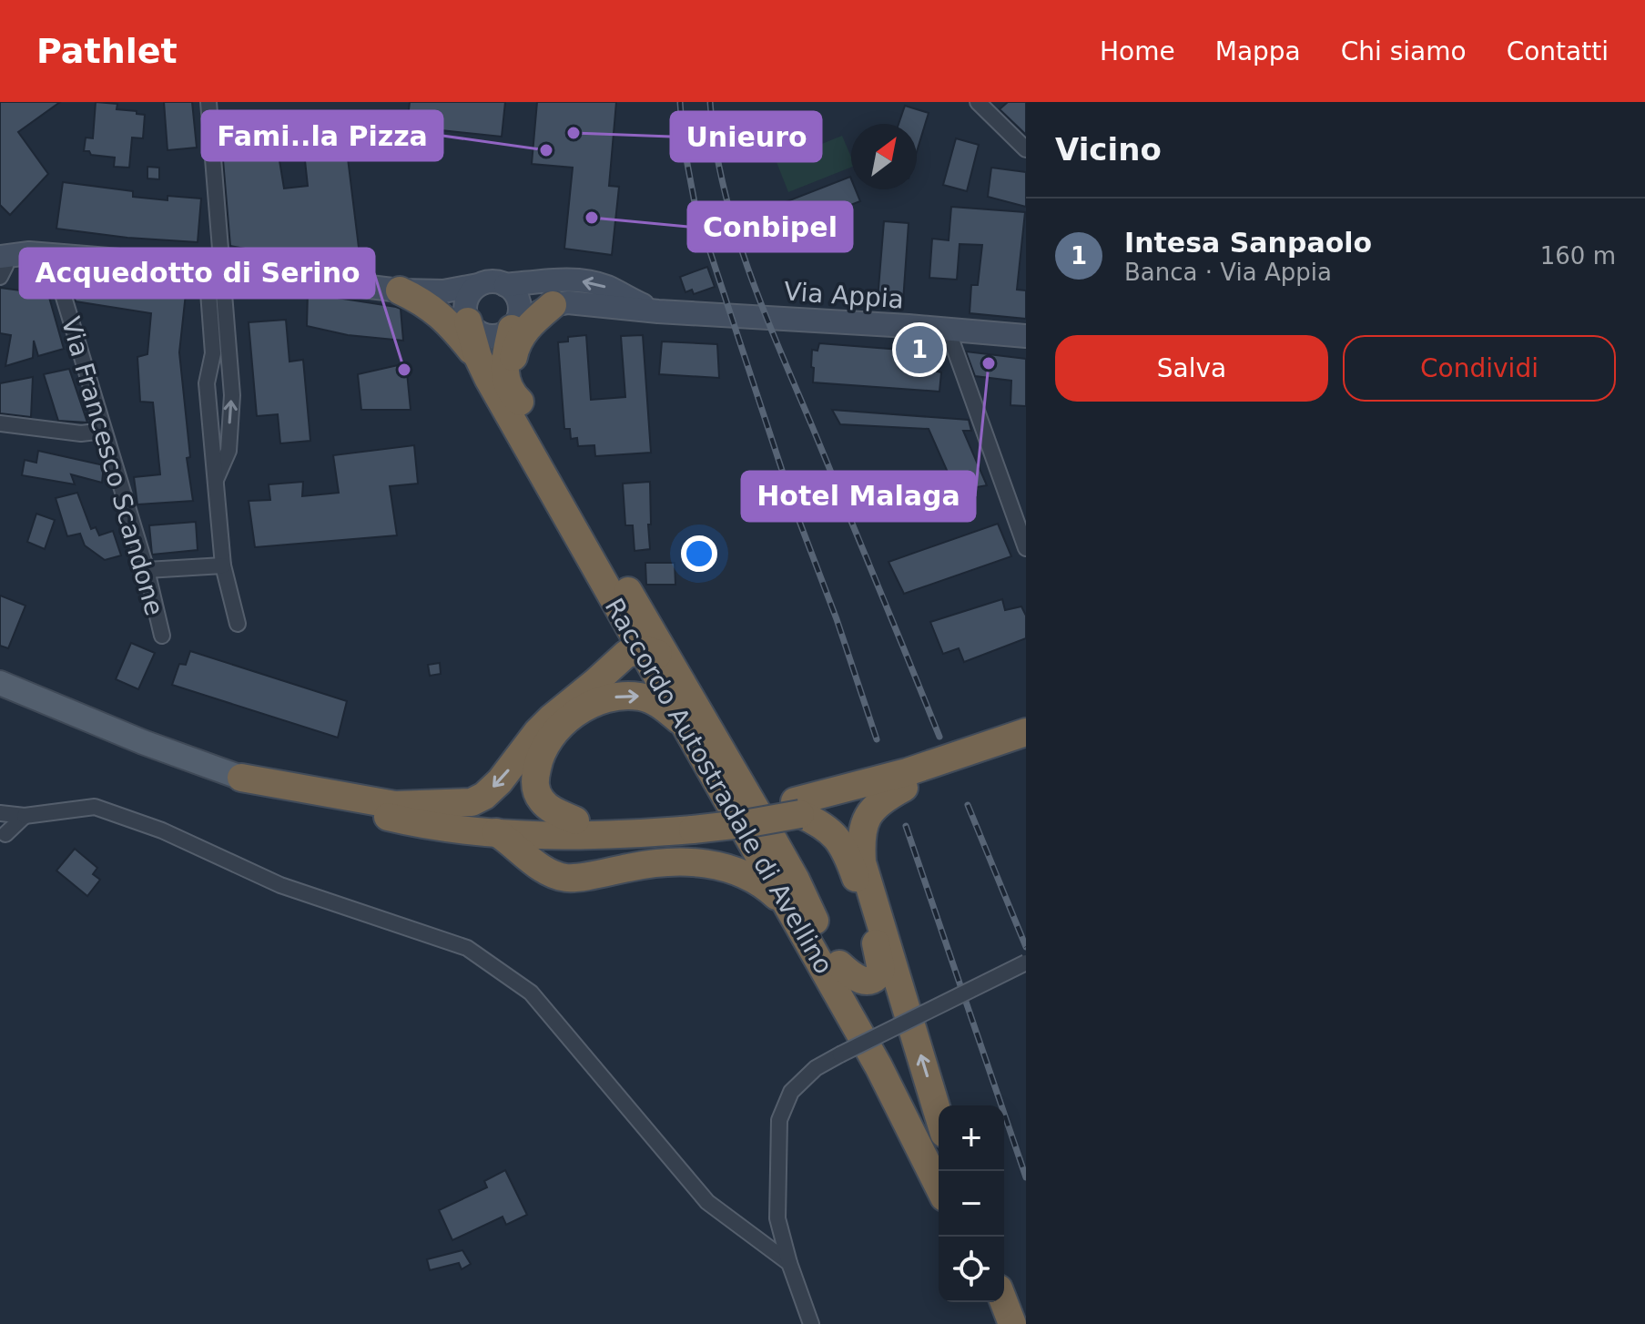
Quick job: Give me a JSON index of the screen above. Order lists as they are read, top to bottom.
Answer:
{
  "streets": {
    "highway": ["Raccordo Autostradale di Avellino"],
    "street": ["Via Appia", "Via Francesco Scandone"]
  },
  "crossings": [
    ["Via Appia", "Via Francesco Scandone"],
    ["Via Appia", "Raccordo Autostradale di Avellino"]
  ],
  "places": [
    "Unieuro",
    "Fami..la Pizza",
    "Conbipel",
    "Hotel Malaga",
    "Acquedotto di Serino"
  ],
  "north": "top right",
  "page": {
    "header": "Pathlet",
    "nav": [
      "Home",
      "Mappa",
      "Chi siamo",
      "Contatti"
    ],
    "heading": "Vicino",
    "list": [
      {
        "mark": "1",
        "name": "Intesa Sanpaolo",
        "note": "Banca · Via Appia",
        "value": "160 m"
      }
    ],
    "buttons": ["Salva", "Condividi"],
    "pins": "1",
    "map_buttons": ["+", "−"]
  }
}
